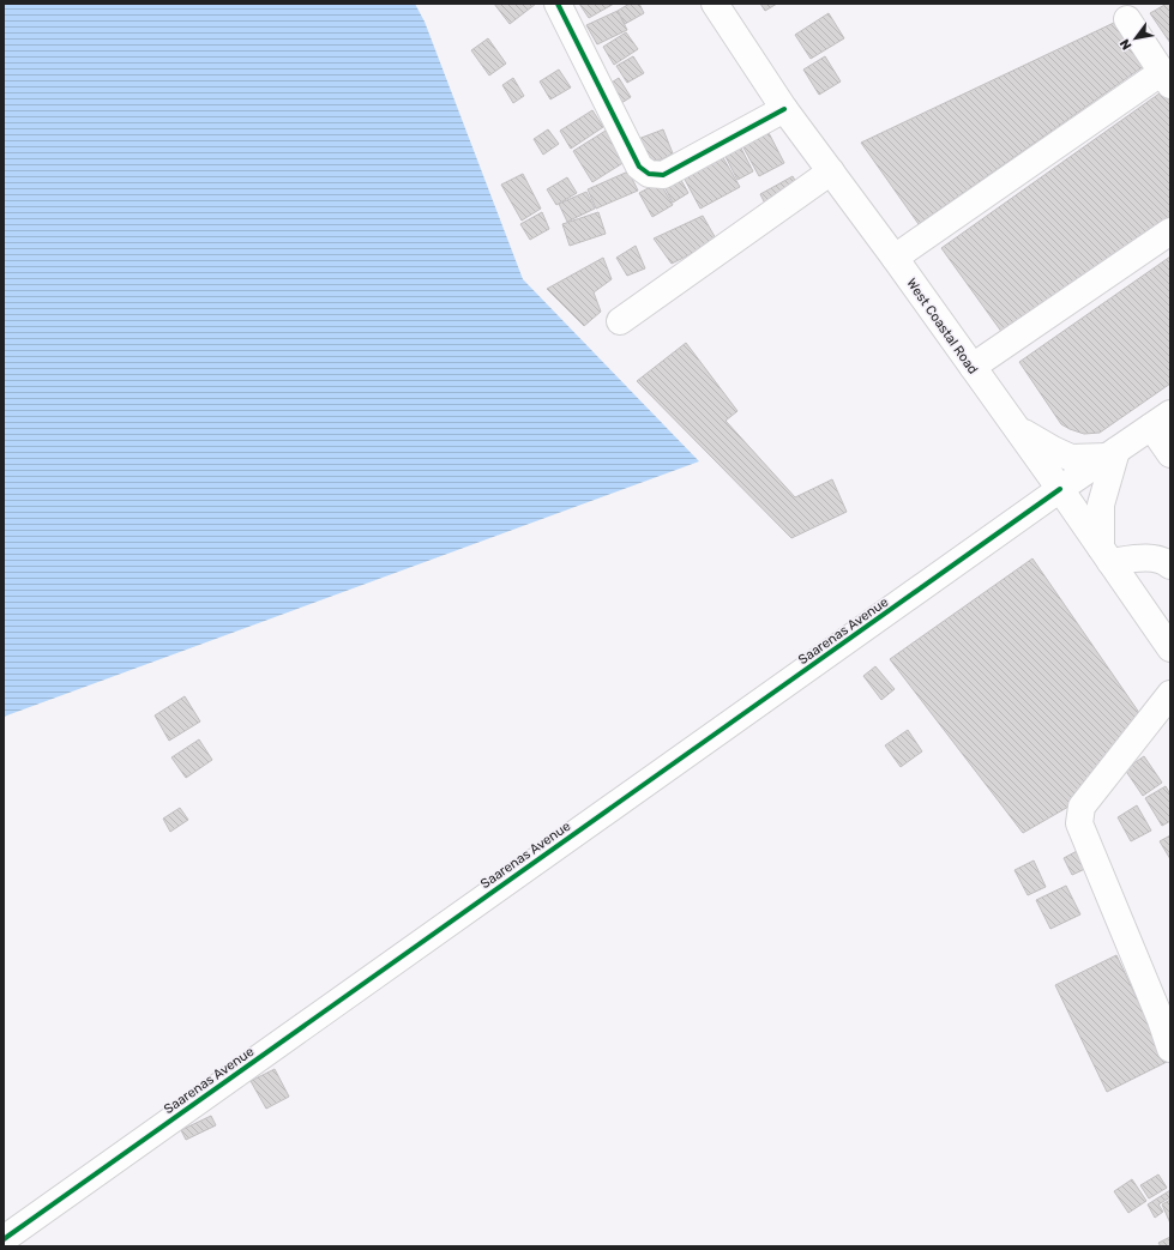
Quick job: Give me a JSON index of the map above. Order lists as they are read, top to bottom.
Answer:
{
  "streets": {
    "street": ["West Coastal Road", "Saarenas Avenue"]
  },
  "crossings": [
    ["West Coastal Road", "Saarenas Avenue"]
  ],
  "north": "bottom left"
}
